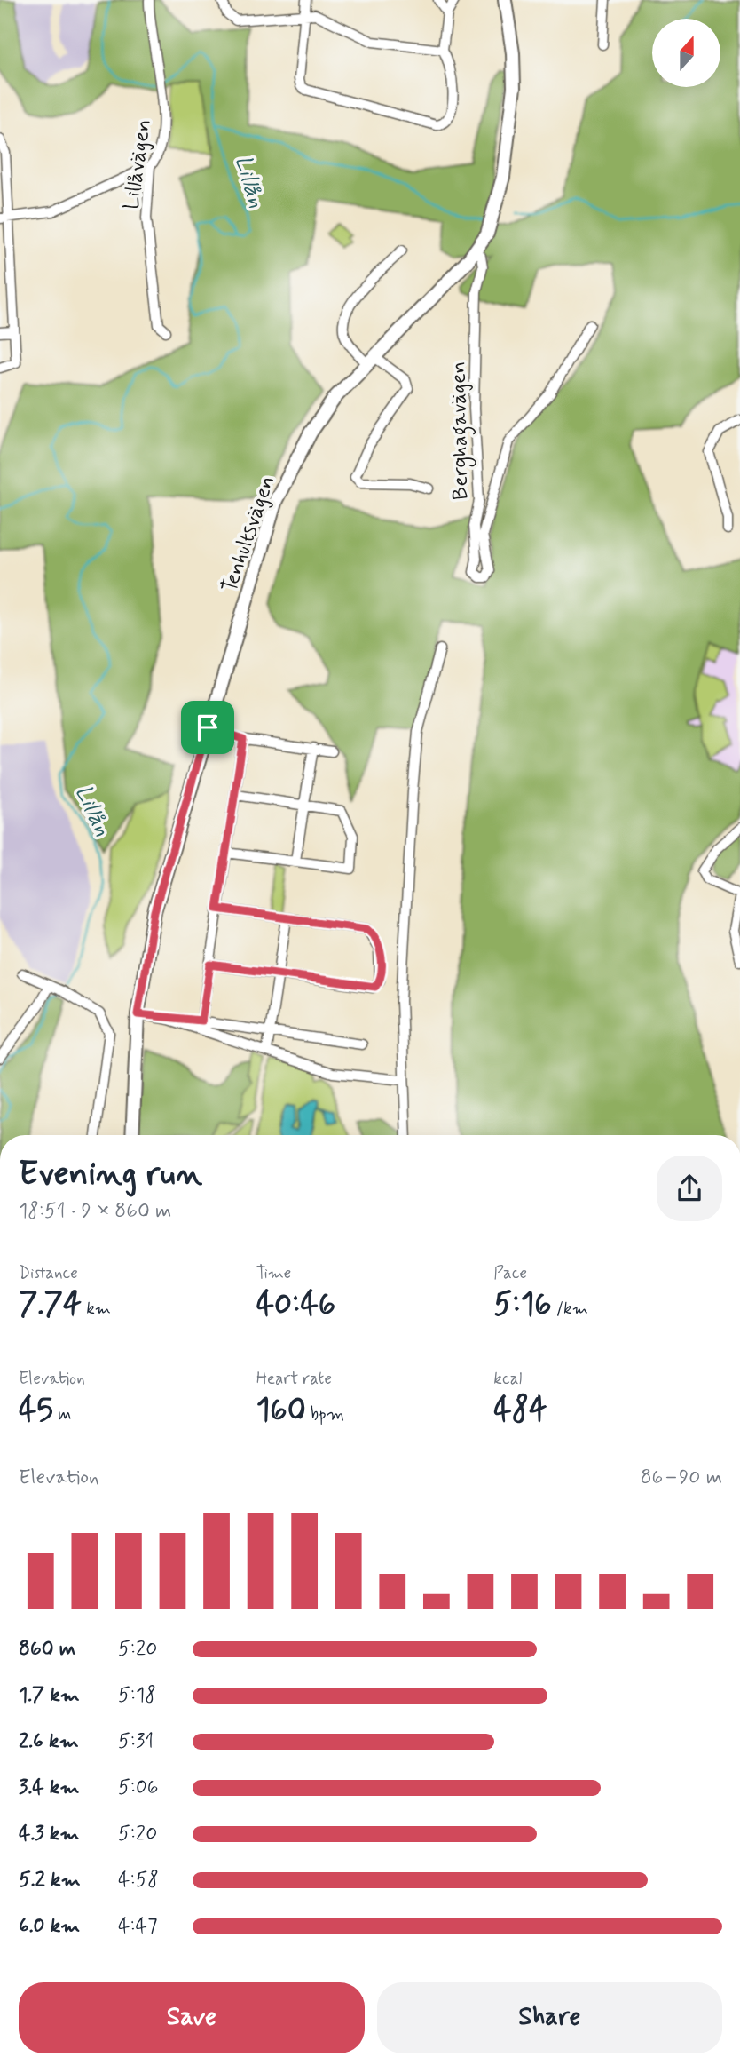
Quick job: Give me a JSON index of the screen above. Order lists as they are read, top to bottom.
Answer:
{
  "streets": {
    "street": ["Lillåvägen", "Berghagavägen", "Tenhultsvägen"]
  },
  "crossings": [
    ["Berghagavägen", "Tenhultsvägen"]
  ],
  "water": ["Lillån"],
  "north": "top",
  "page": {
    "heading": ["Evening run", "18:51 · 9 × 860 m"],
    "stats": [
      ["Distance", "7.74 km"],
      ["Time", "40:46"],
      ["Pace", "5:16 /km"],
      ["Elevation", "45 m"],
      ["Heart rate", "160 bpm"],
      ["kcal", "484"]
    ],
    "chart": ["Elevation", "86–90 m"],
    "list": [
      {
        "name": "860 m",
        "note": "5:20"
      },
      {
        "name": "1.7 km",
        "note": "5:18"
      },
      {
        "name": "2.6 km",
        "note": "5:31"
      },
      {
        "name": "3.4 km",
        "note": "5:06"
      },
      {
        "name": "4.3 km",
        "note": "5:20"
      },
      {
        "name": "5.2 km",
        "note": "4:58"
      },
      {
        "name": "6.0 km",
        "note": "4:47"
      }
    ],
    "buttons": ["Save", "Share"]
  }
}
